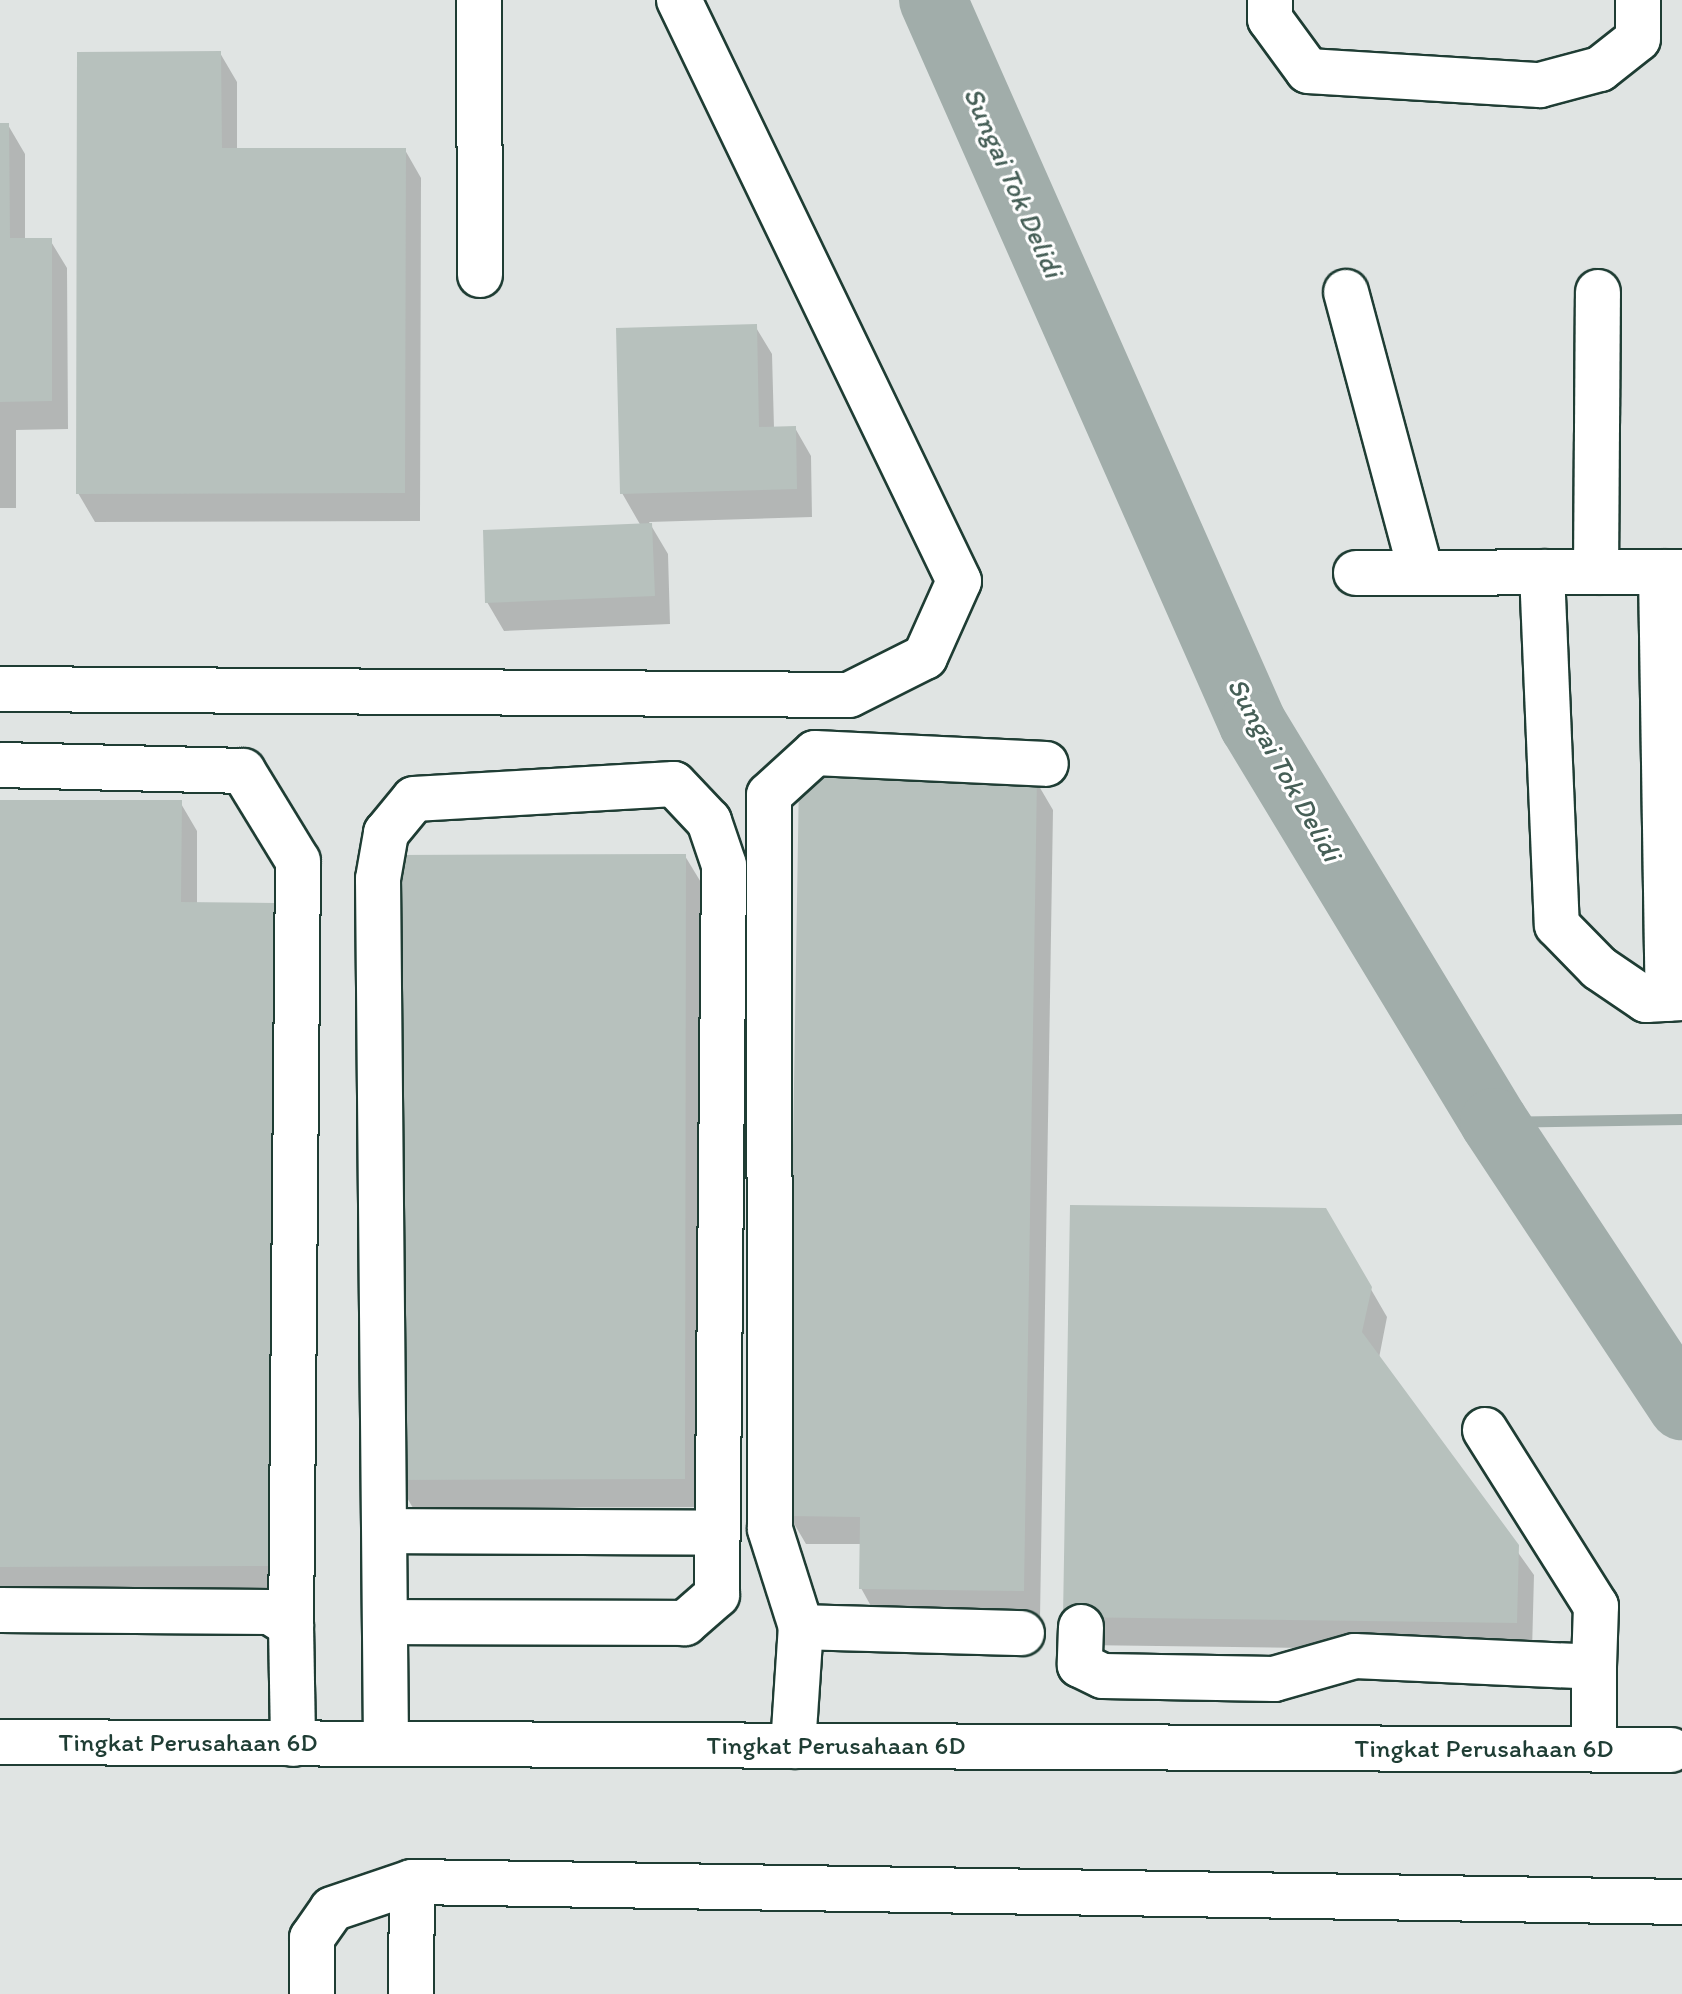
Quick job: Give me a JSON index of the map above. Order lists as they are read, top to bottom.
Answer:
{
  "streets": {
    "street": ["Tingkat Perusahaan 6D"]
  },
  "water": ["Sungai Tok Delidi"]
}
